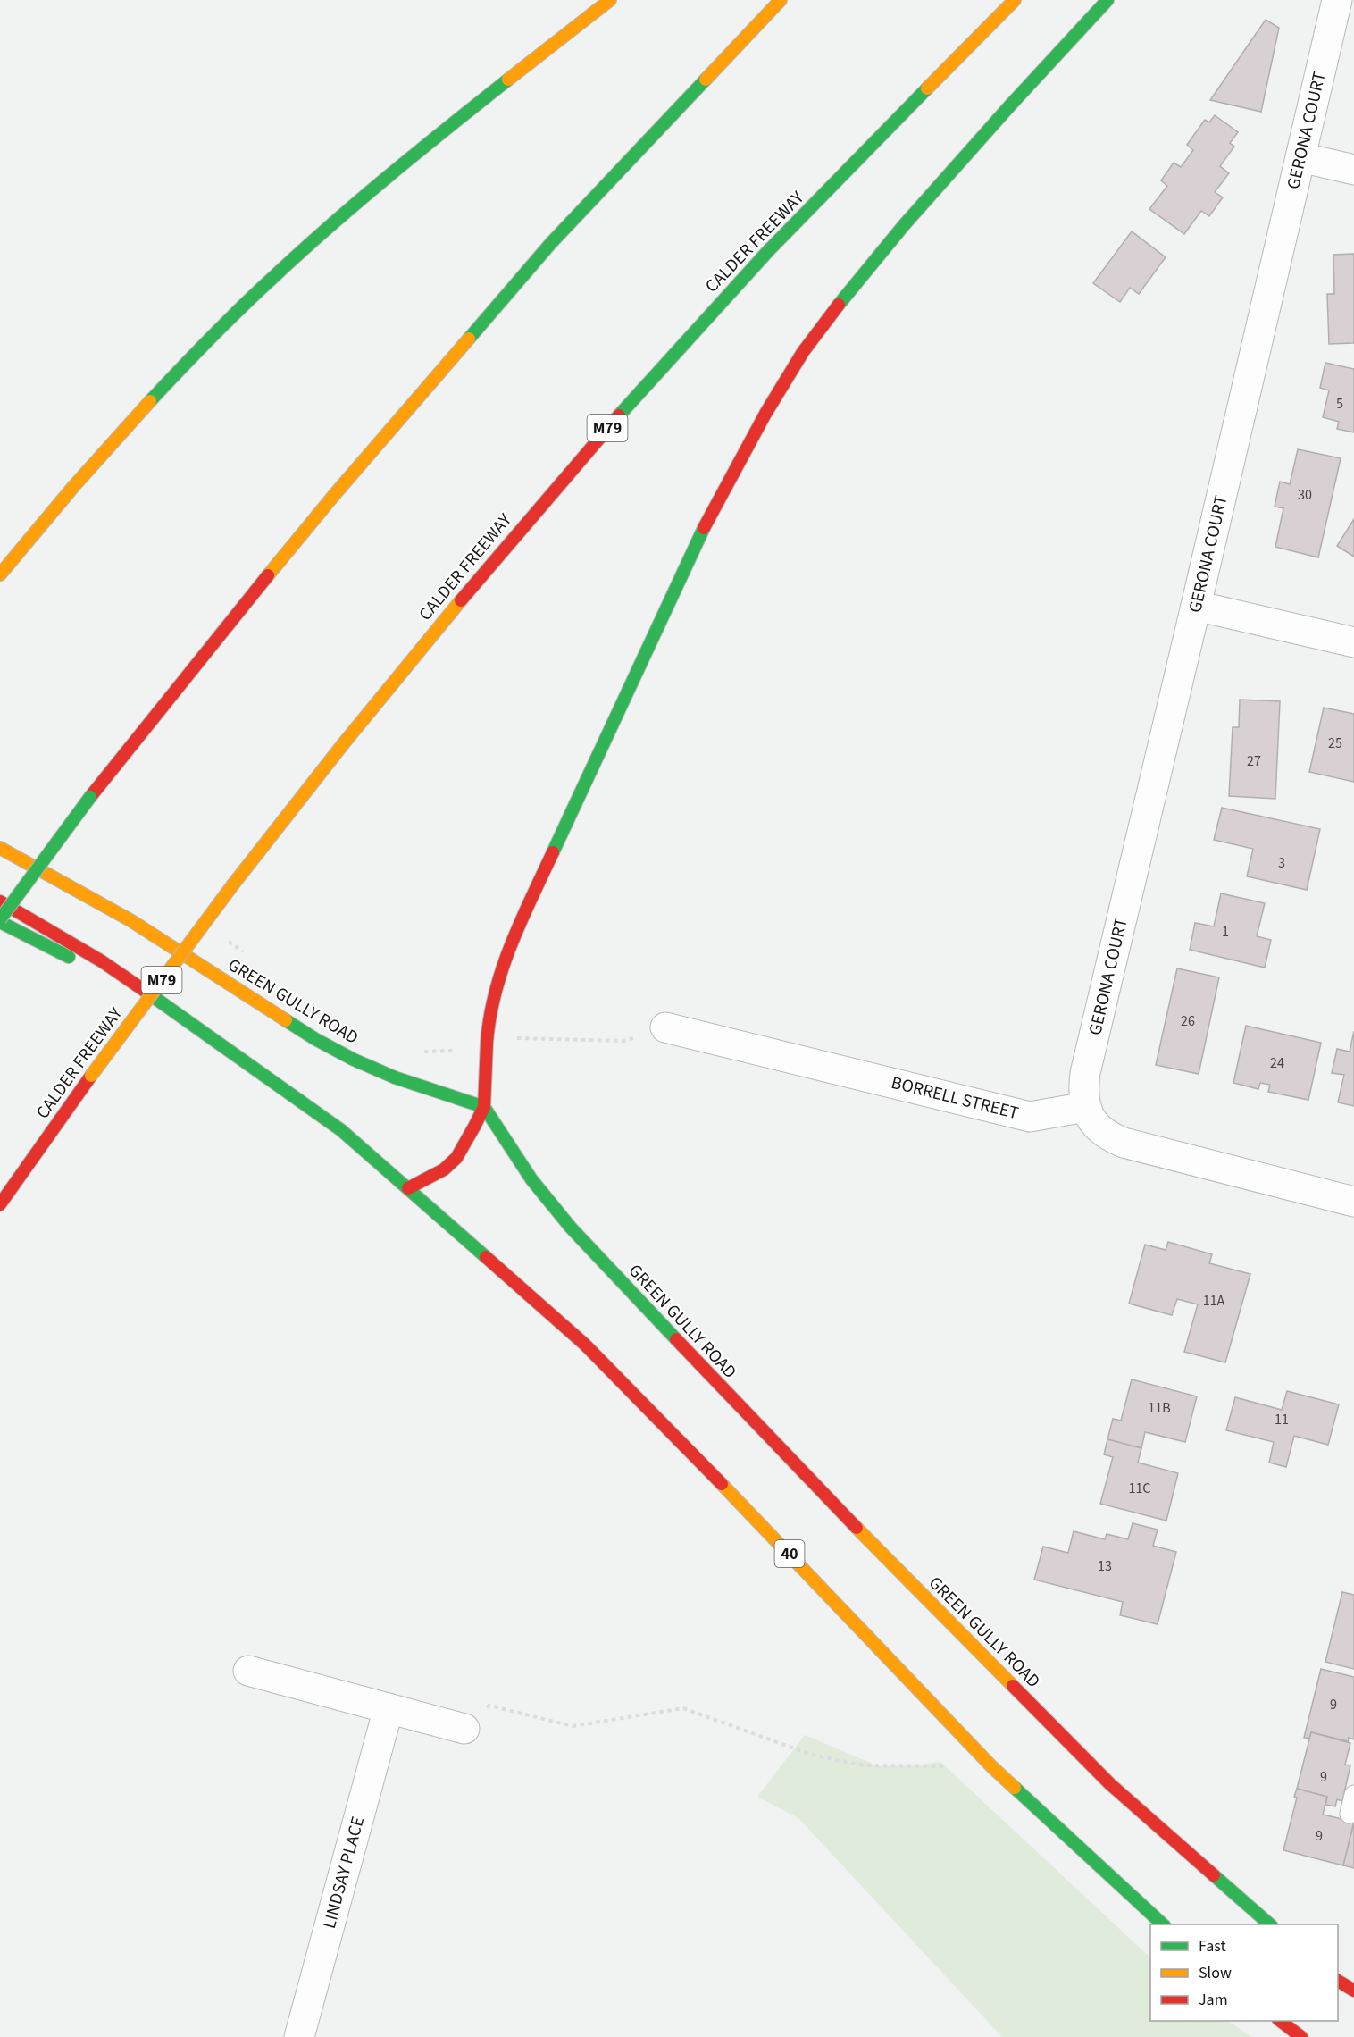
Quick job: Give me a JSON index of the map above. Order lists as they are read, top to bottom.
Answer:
{
  "streets": {
    "main road": [
      "CALDER FREEWAY",
      "M79",
      "GREEN GULLY ROAD",
      "40"
    ],
    "street": ["GERONA COURT", "BORRELL STREET", "LINDSAY PLACE"]
  },
  "crossings": [
    ["GERONA COURT", "BORRELL STREET"]
  ],
  "house_numbers": [
    "5",
    "30",
    "25",
    "27",
    "3",
    "1",
    "26",
    "24",
    "11A",
    "11B",
    "11",
    "11C",
    "13",
    "9",
    "9",
    "9"
  ],
  "legend": ["Fast", "Slow", "Jam"]
}
